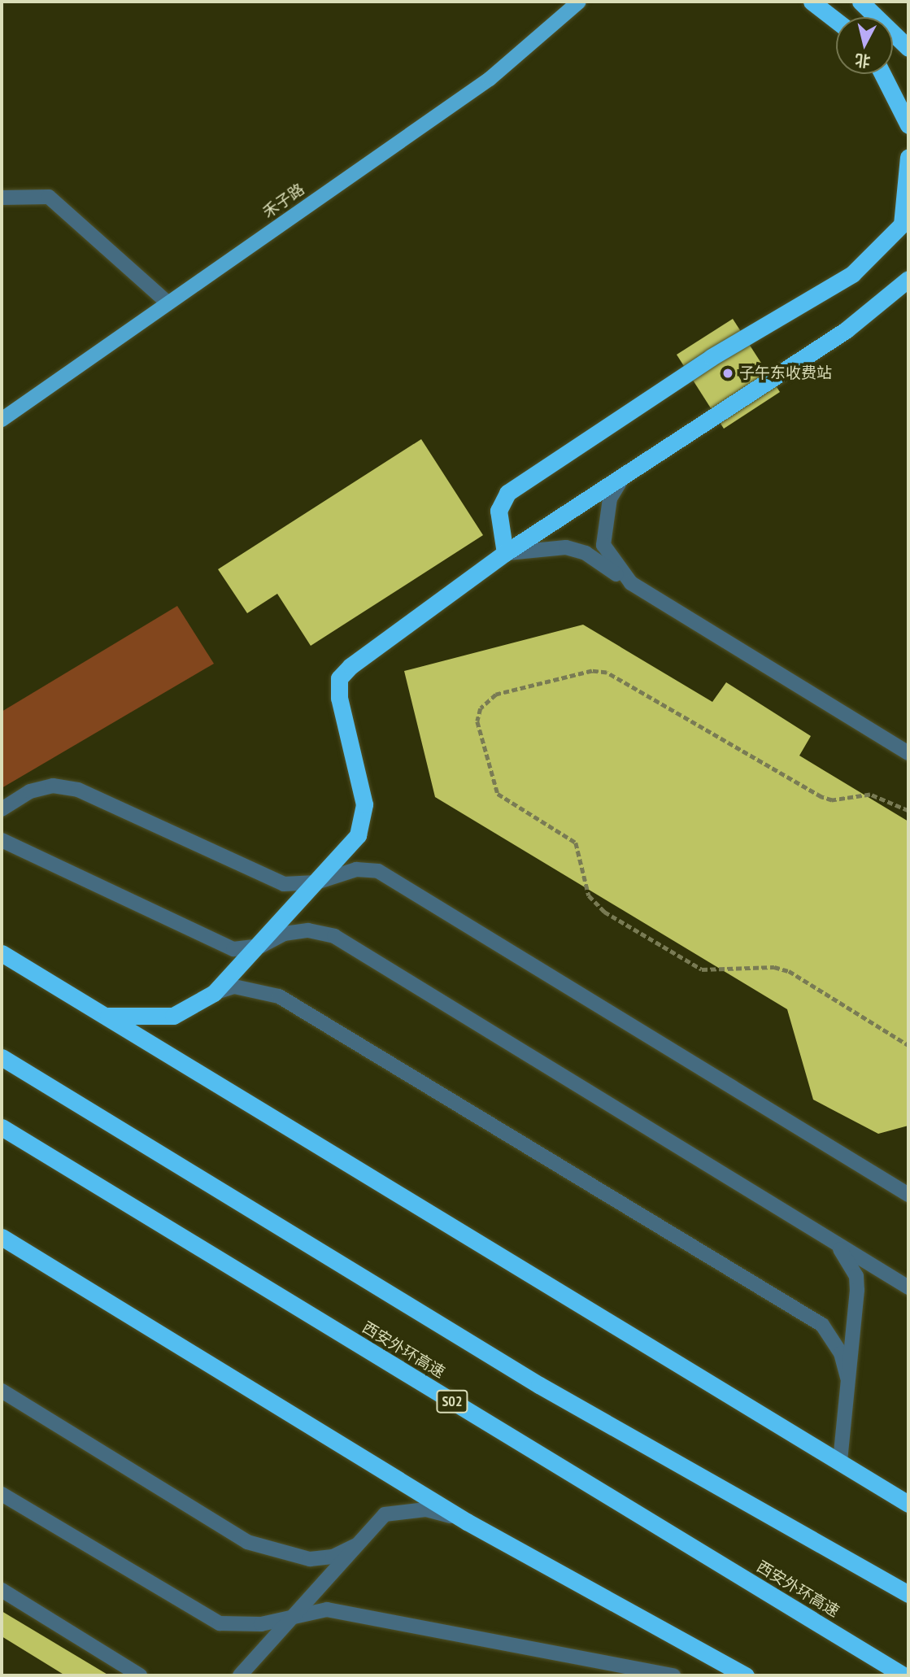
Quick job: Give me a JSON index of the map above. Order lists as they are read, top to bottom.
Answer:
{
  "streets": {
    "highway": ["西安外环高速", "S02"],
    "main road": ["禾子路"]
  },
  "places": ["子午东收费站"],
  "north": "bottom"
}
